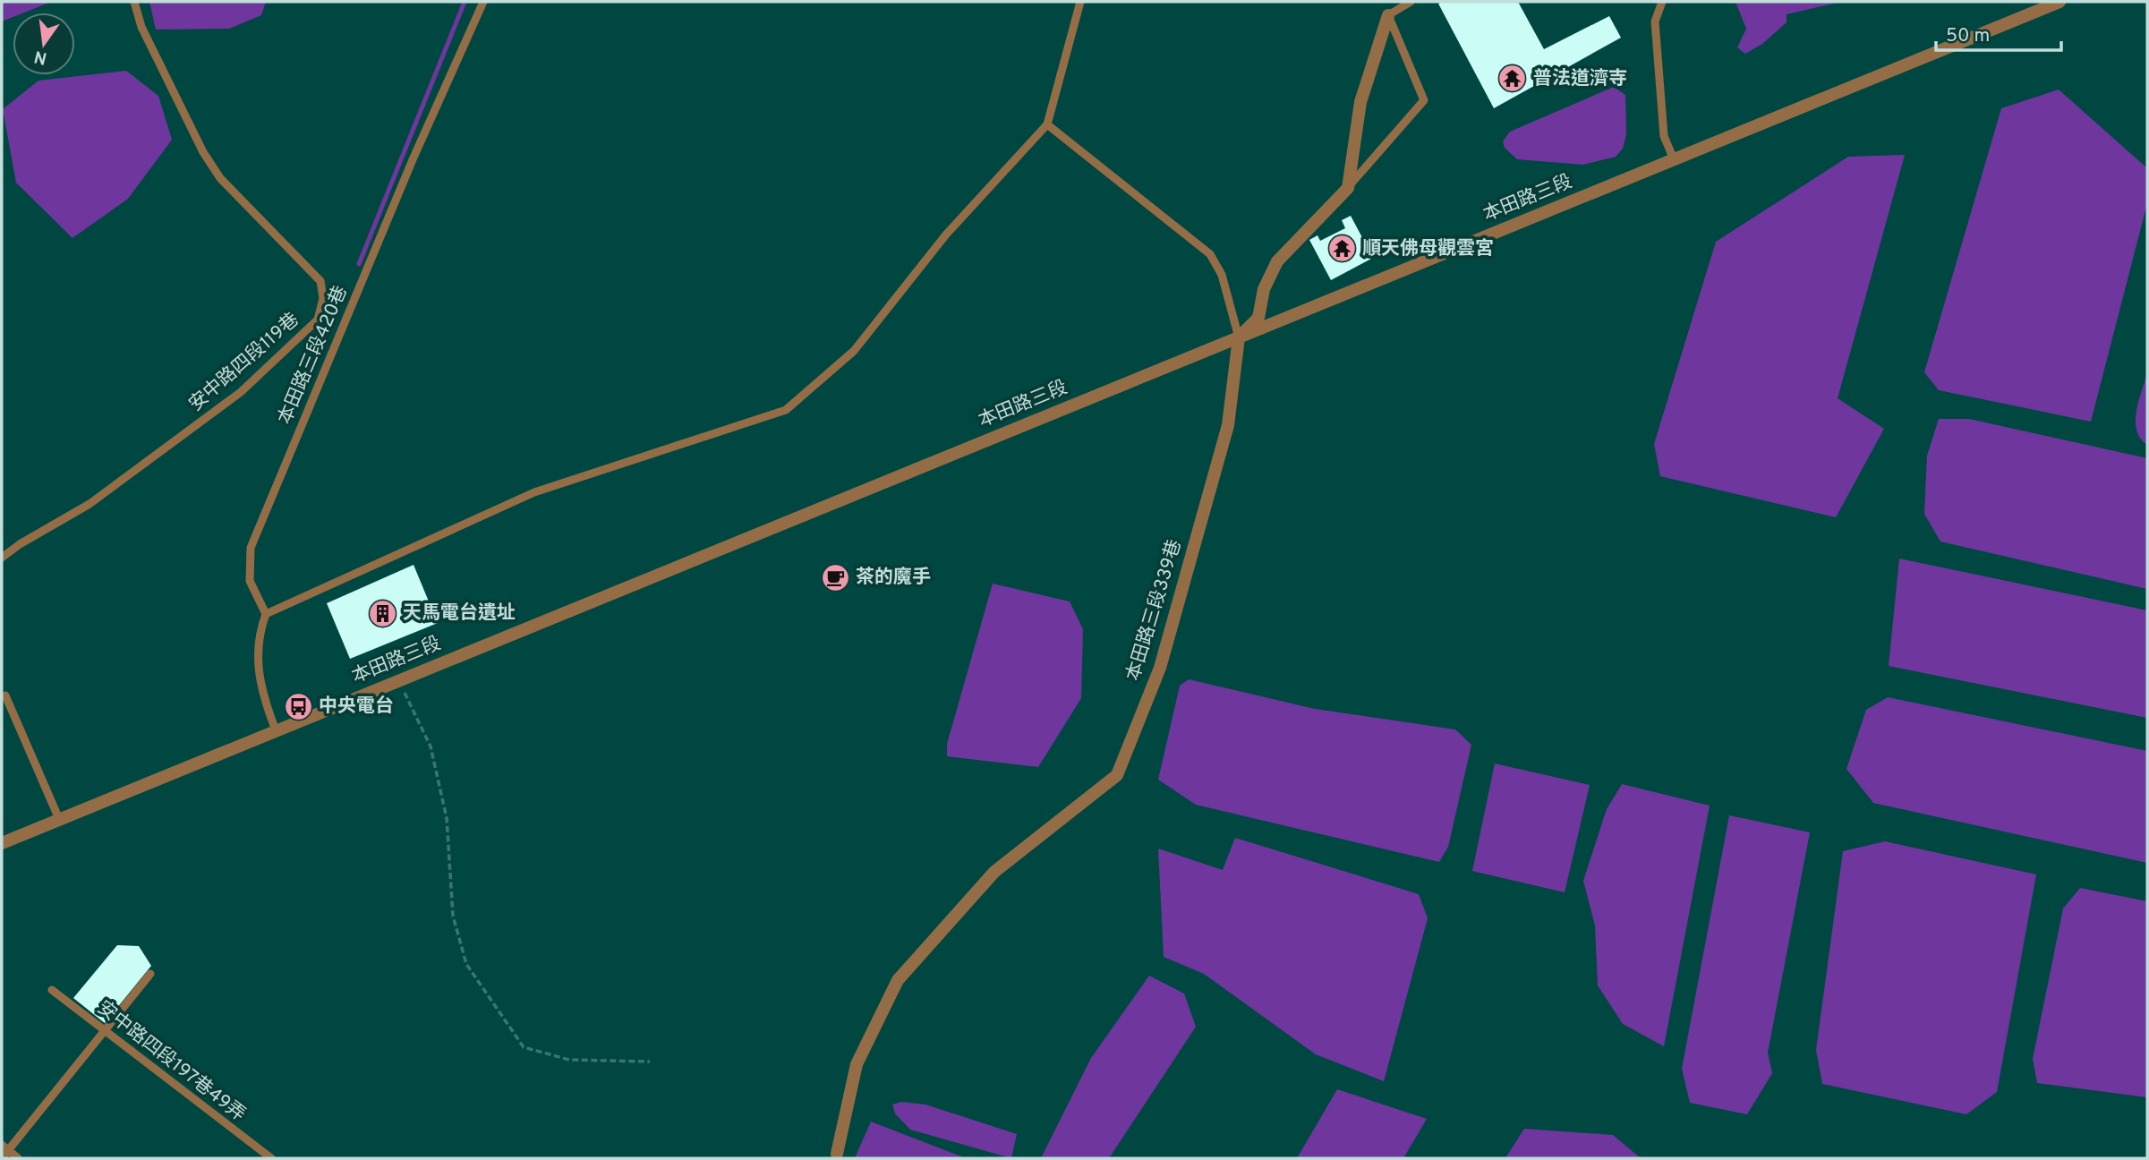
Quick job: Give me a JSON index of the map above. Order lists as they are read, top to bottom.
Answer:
{
  "streets": {
    "street": ["本田路三段", "本田路三段339巷"],
    "lane": ["本田路三段420巷", "安中路四段119巷", "安中路四段197巷49弄"]
  },
  "crossings": [
    ["本田路三段", "本田路三段339巷"]
  ],
  "places": {
    "temple": ["普法道濟寺", "順天佛母觀雲宮"],
    "cafe": ["茶的魔手"],
    "building": ["天馬電台遺址"],
    "bus stop": ["中央電台"]
  },
  "scale_bar": "50 m",
  "north": "bottom"
}
